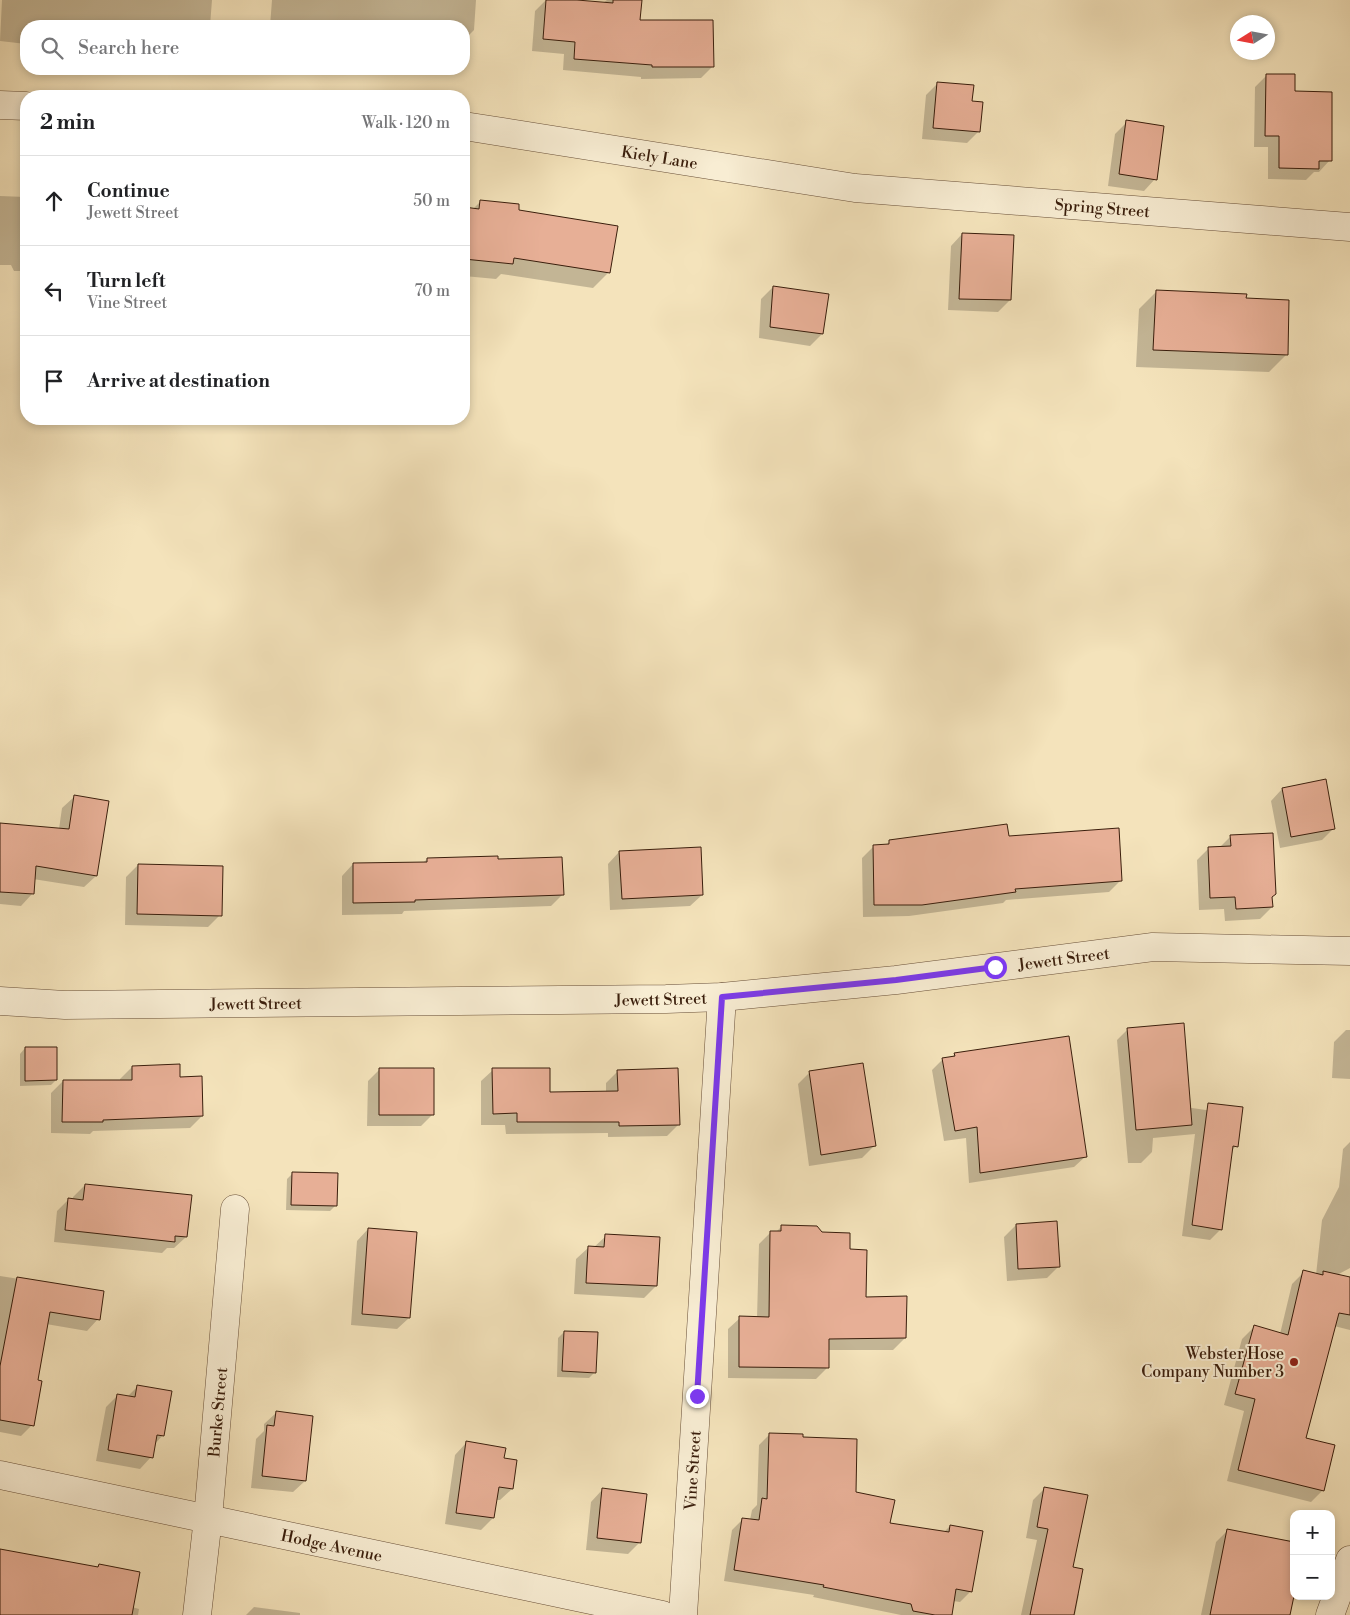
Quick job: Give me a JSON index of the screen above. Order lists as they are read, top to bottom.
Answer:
{
  "streets": {
    "street": [
      "Kiely Lane",
      "Spring Street",
      "Jewett Street",
      "Burke Street",
      "Vine Street",
      "Hodge Avenue"
    ]
  },
  "crossings": [
    ["Kiely Lane", "Spring Street"],
    ["Jewett Street", "Vine Street"],
    ["Burke Street", "Hodge Avenue"]
  ],
  "places": ["Webster Hose Company Number 3"],
  "north": "left",
  "page": {
    "search": "Search here",
    "heading": ["2 min", "Walk · 120 m"],
    "list": [
      ["Continue", "Jewett Street", "50 m"],
      ["Turn left", "Vine Street", "70 m"],
      "Arrive at destination"
    ],
    "map_buttons": ["+", "−"]
  }
}
